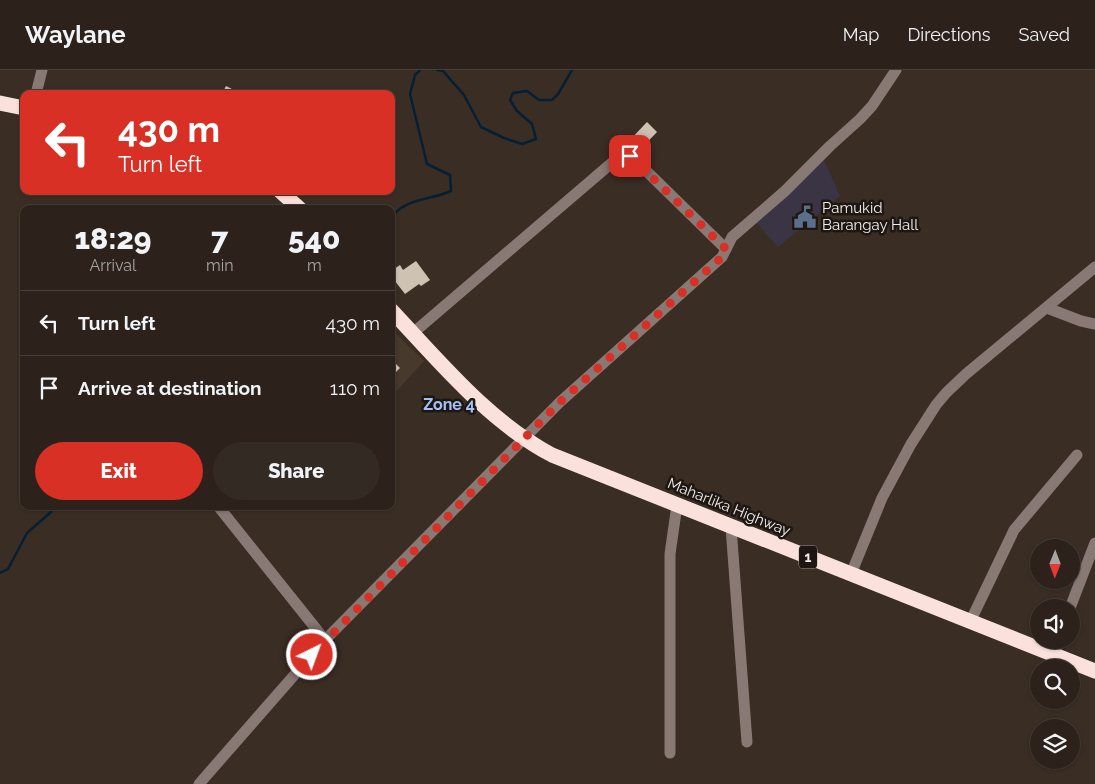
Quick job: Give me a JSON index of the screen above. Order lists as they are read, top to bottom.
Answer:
{
  "streets": {
    "highway": ["Maharlika Highway", "1"]
  },
  "districts": ["Zone 4"],
  "places": {
    "public building": ["Pamukid Barangay Hall"]
  },
  "north": "bottom",
  "page": {
    "header": "Waylane",
    "nav": ["Map", "Directions", "Saved"],
    "turn": ["430 m", "Turn left"],
    "eta": [
      "18:29",
      "Arrival",
      "7",
      "min",
      "540",
      "m"
    ],
    "list": [
      {
        "name": "Turn left",
        "value": "430 m"
      },
      {
        "name": "Arrive at destination",
        "value": "110 m"
      }
    ],
    "buttons": ["Exit", "Share"]
  }
}
